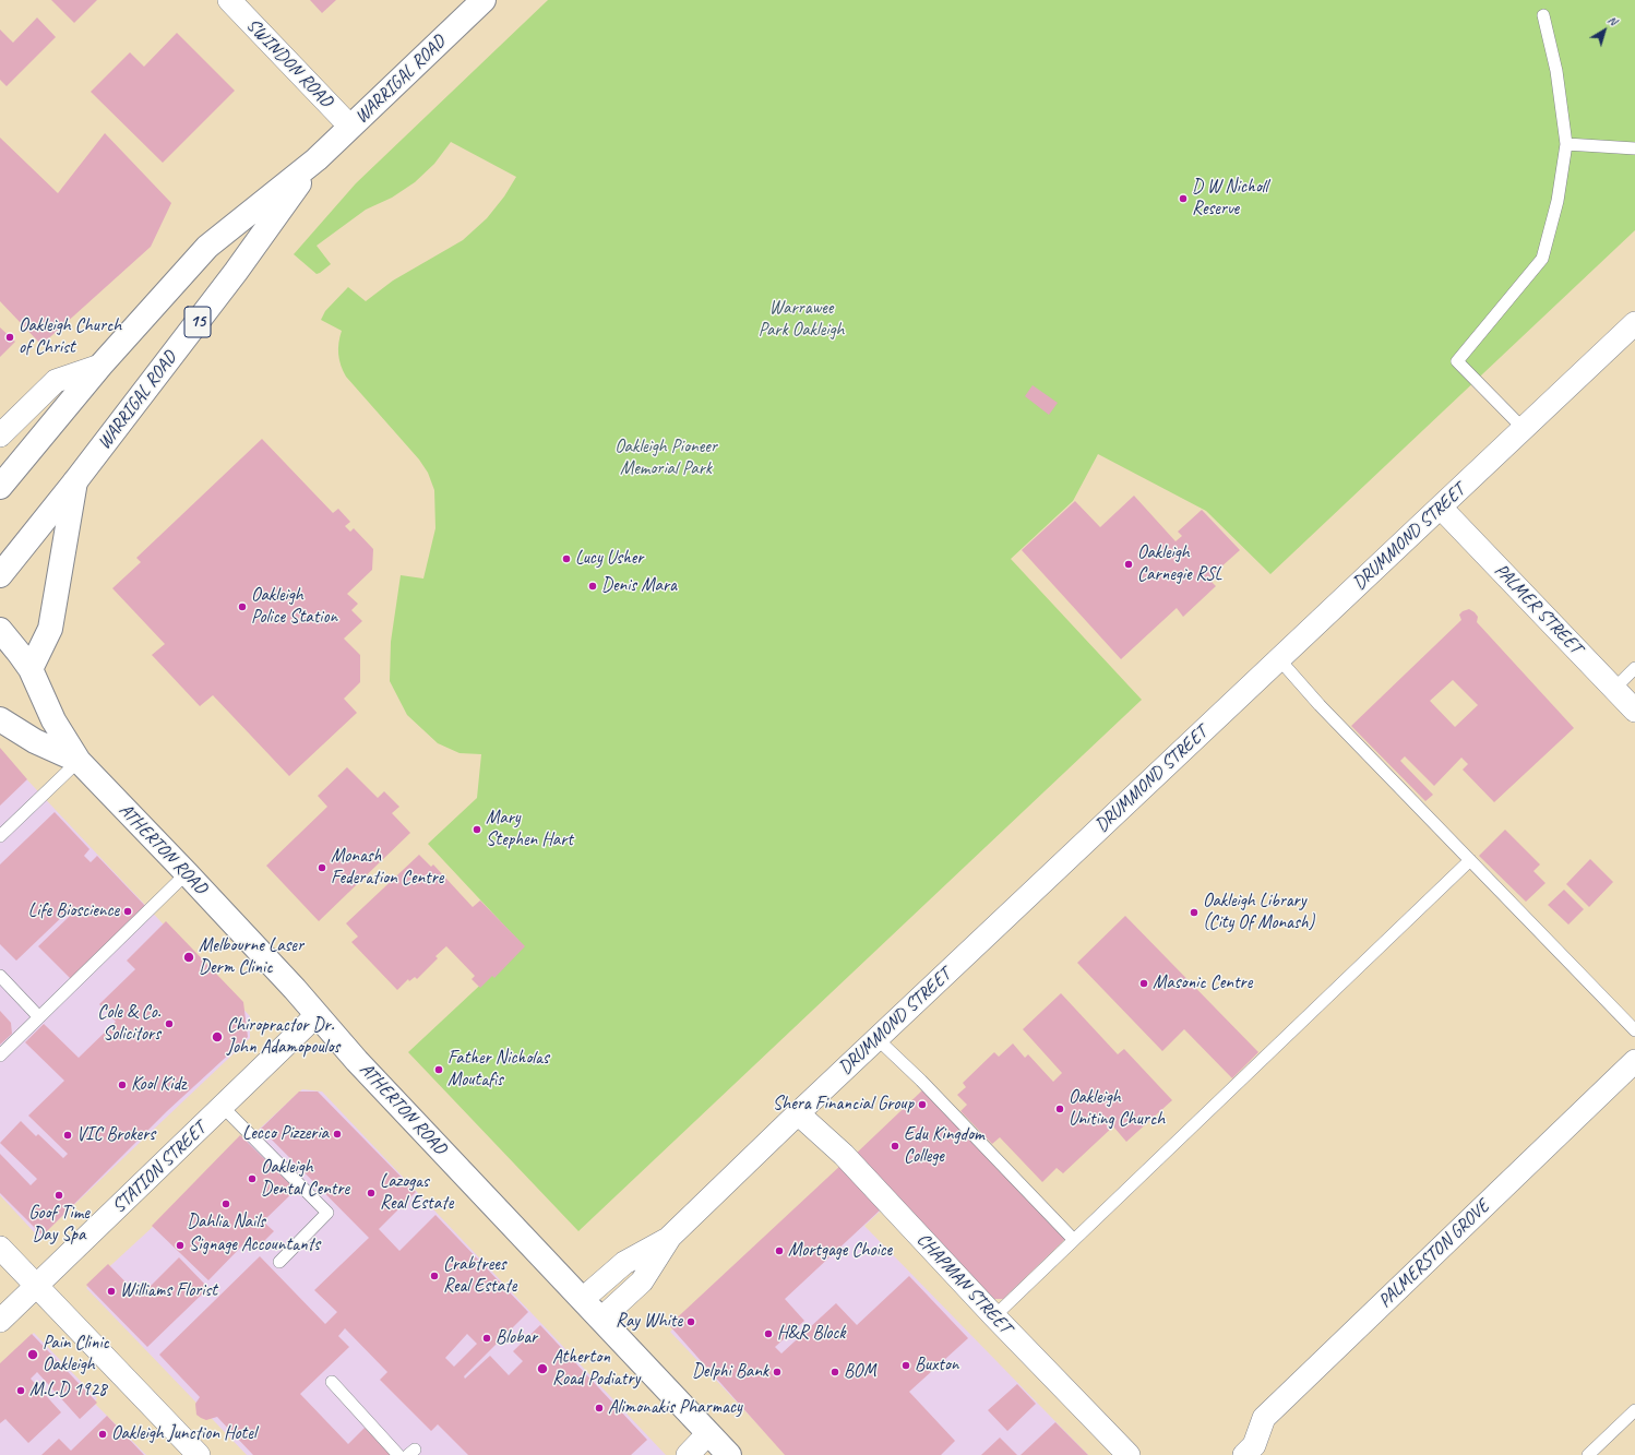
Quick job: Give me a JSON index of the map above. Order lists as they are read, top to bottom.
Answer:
{
  "streets": {
    "main road": ["WARRIGAL ROAD", "15", "ATHERTON ROAD"],
    "street": [
      "SWINDON ROAD",
      "DRUMMOND STREET",
      "PALMER STREET",
      "STATION STREET",
      "PALMERSTON GROVE",
      "CHAPMAN STREET"
    ]
  },
  "crossings": [
    ["SWINDON ROAD", "WARRIGAL ROAD"],
    ["DRUMMOND STREET", "PALMER STREET"],
    ["DRUMMOND STREET", "ATHERTON ROAD"],
    ["DRUMMOND STREET", "CHAPMAN STREET"],
    ["ATHERTON ROAD", "STATION STREET"]
  ],
  "parks": ["Warrawee Park Oakleigh", "Oakleigh Pioneer Memorial Park"],
  "places": [
    "D W Nicholl Reserve",
    "Oakleigh Church of Christ",
    "Lucy Usher",
    "Oakleigh Carnegie RSL",
    "Denis Mara",
    "Oakleigh Police Station",
    "Mary Stephen Hart",
    "Monash Federation Centre",
    "Life Bioscience",
    "Oakleigh Library (City Of Monash)",
    "Melbourne Laser Derm Clinic",
    "Masonic Centre",
    "Cole & Co. Solicitors",
    "Chiropractor Dr. John Adamopoulos",
    "Father Nicholas Moutafis",
    "Kool Kidz",
    "Shera Financial Group",
    "Oakleigh Uniting Church",
    "Lecco Pizzeria",
    "VIC Brokers",
    "Edu Kingdom College",
    "Oakleigh Dental Centre",
    "Lazogas Real Estate",
    "Goof Time Day Spa",
    "Dahlia Nails",
    "Signage Accountants",
    "Mortgage Choice",
    "Crabtrees Real Estate",
    "Williams Florist",
    "Ray White",
    "H&R Block",
    "Blobar",
    "Pain Clinic Oakleigh",
    "Buxton",
    "Atherton Road Podiatry",
    "Delphi Bank",
    "BOM",
    "M.L.D 1928",
    "Alimonakis Pharmacy",
    "Oakleigh Junction Hotel"
  ],
  "north": "top right"
}
